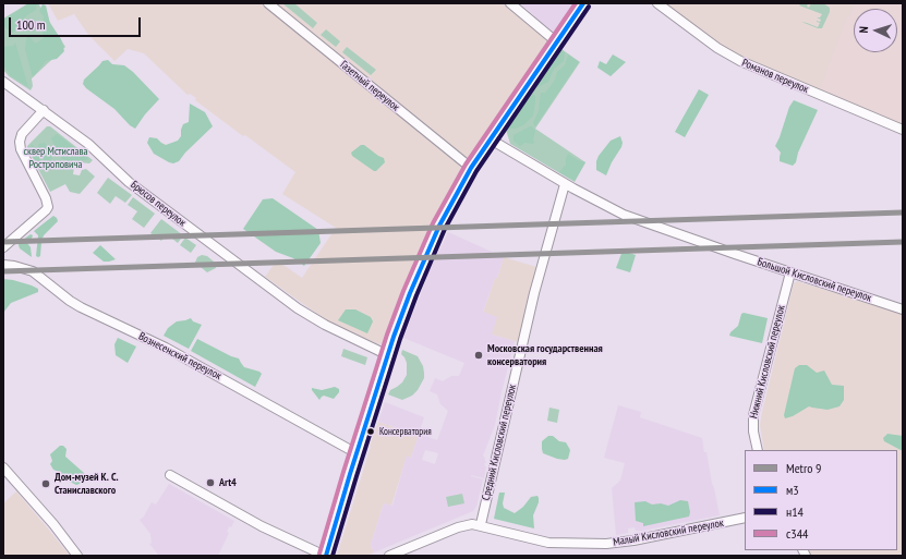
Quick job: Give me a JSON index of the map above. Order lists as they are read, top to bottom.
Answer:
{
  "streets": {
    "street": [
      "Романов переулок",
      "Газетный переулок",
      "Брюсов переулок",
      "Большой Кисловский переулок",
      "Вознесенский переулок",
      "Нижний Кисловский переулок",
      "Средний Кисловский переулок",
      "Малый Кисловский переулок"
    ]
  },
  "crossings": [
    ["Большой Кисловский переулок", "Нижний Кисловский переулок"],
    ["Большой Кисловский переулок", "Средний Кисловский переулок"],
    ["Средний Кисловский переулок", "Малый Кисловский переулок"]
  ],
  "parks": ["сквер Мстислава Ростроповича"],
  "places": [
    "Московская государственная консерватория",
    "Консерватория",
    "Art4",
    "Дом-музей К. С. Станиславского"
  ],
  "lines": [
    "transit line м3",
    "transit line с344",
    "transit line н14",
    "metro line 9"
  ],
  "legend": [
    "Metro 9",
    "м3",
    "н14",
    "с344"
  ],
  "scale_bar": "100 m",
  "north": "left"
}
